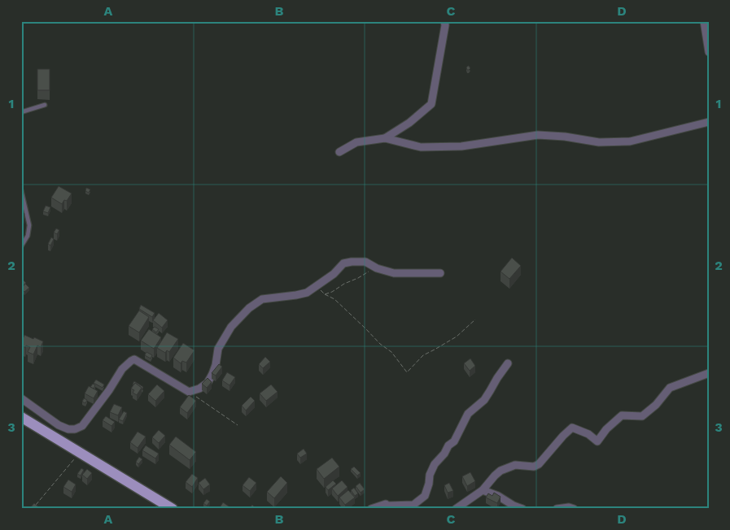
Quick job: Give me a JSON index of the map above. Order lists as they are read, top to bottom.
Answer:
{
  "grid": {
    "columns": [
      "A",
      "B",
      "C",
      "D"
    ],
    "rows": ["1", "2", "3"]
  }
}
